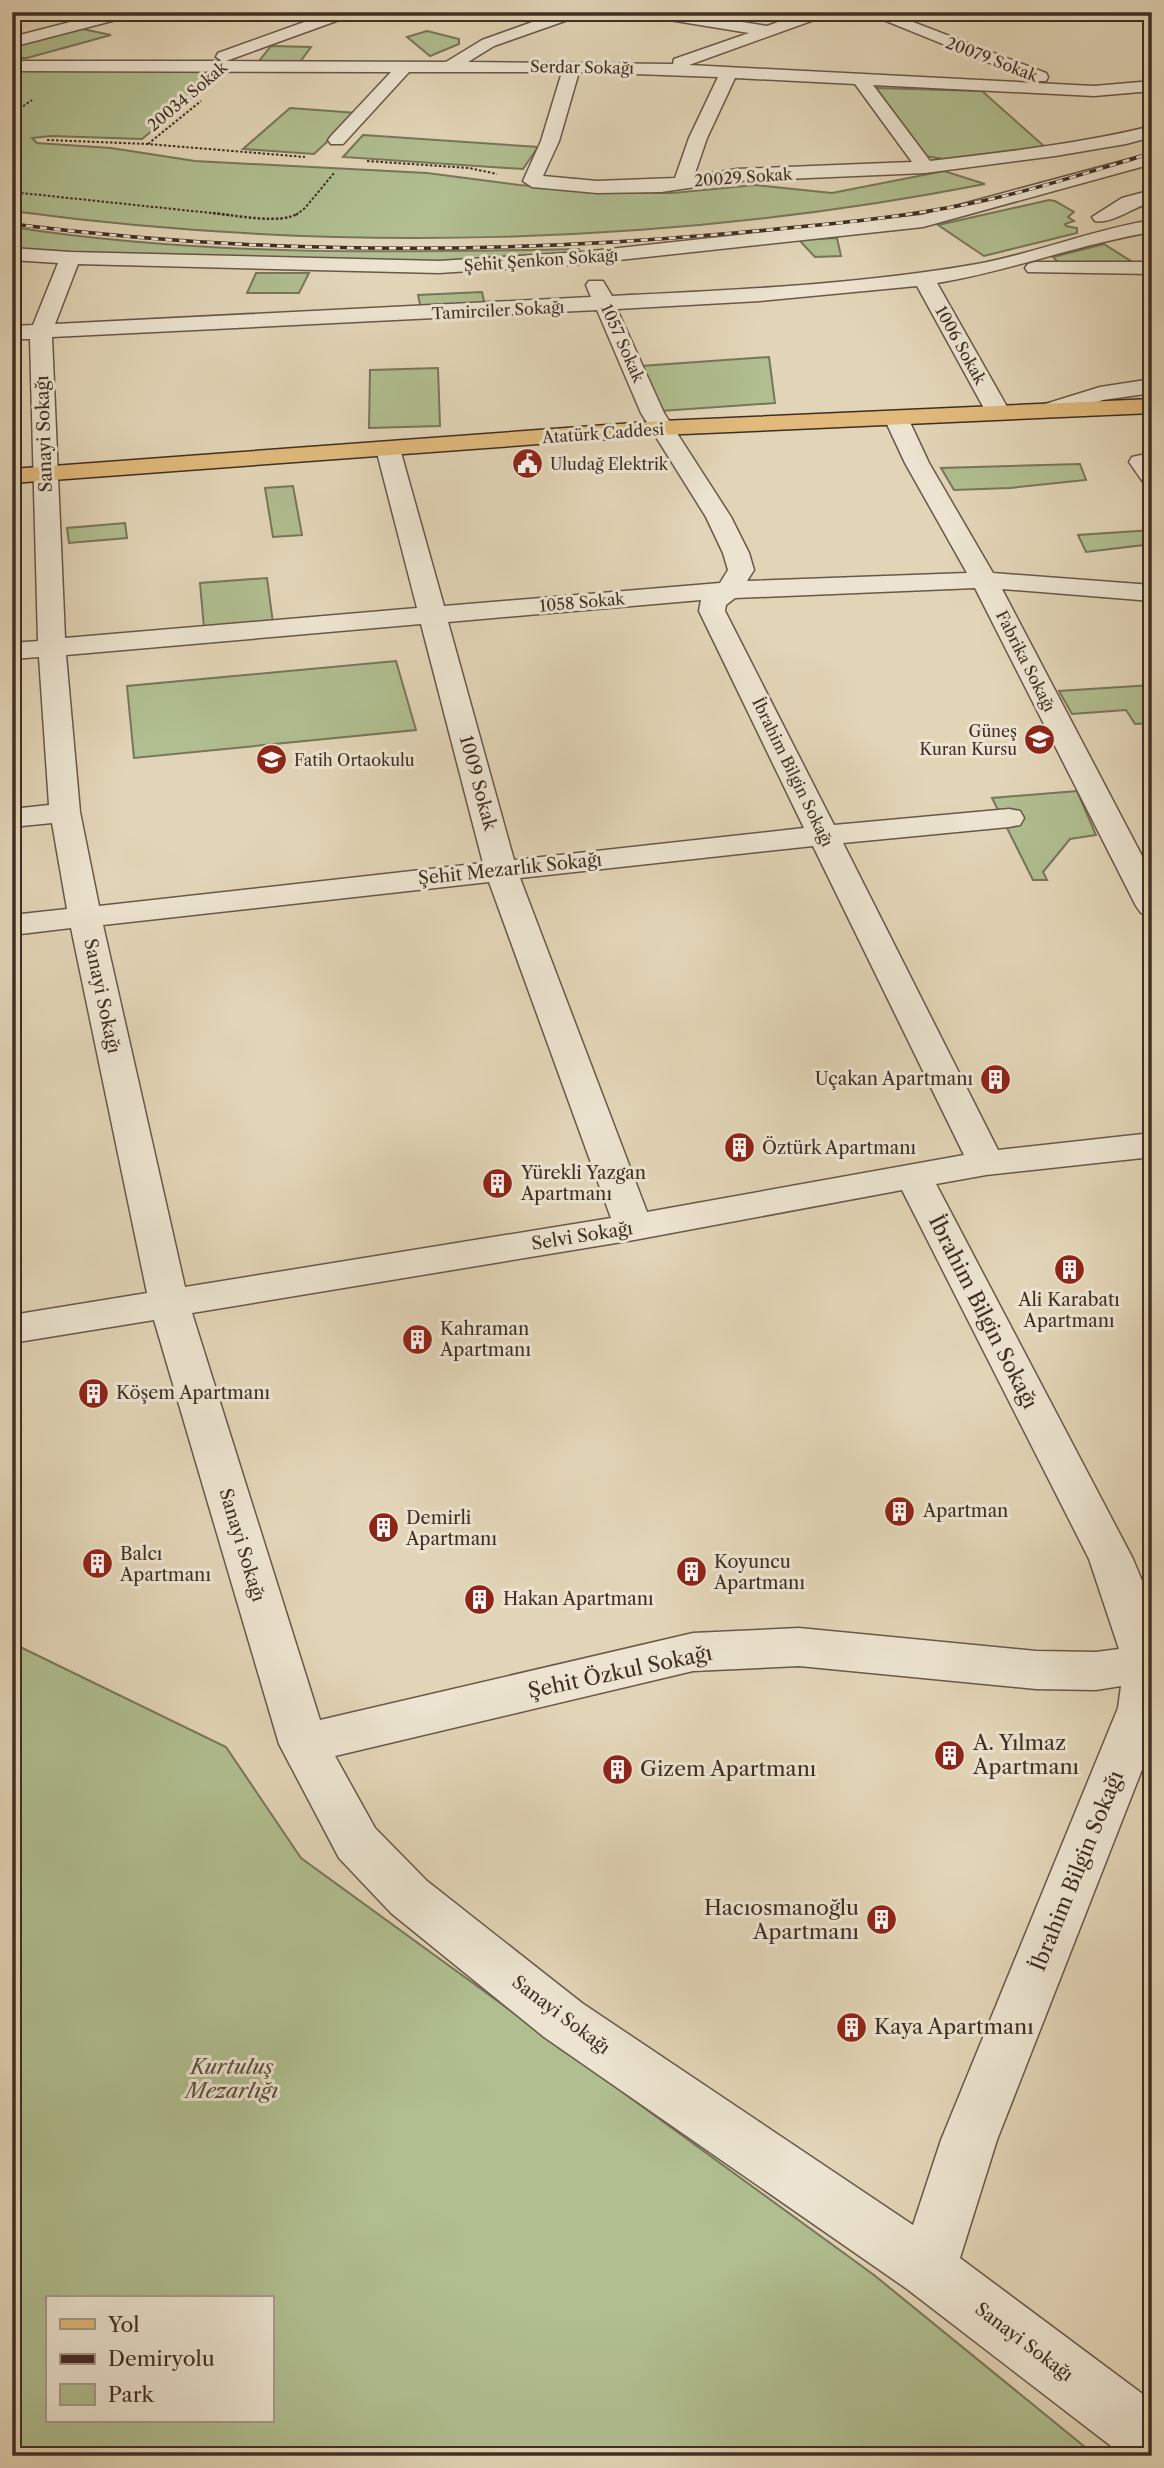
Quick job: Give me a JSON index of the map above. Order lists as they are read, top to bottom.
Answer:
{
  "streets": {
    "main road": ["Atatürk Caddesi"],
    "street": [
      "20079 Sokak",
      "Serdar Sokağı",
      "20029 Sokak",
      "Şehit Şenkon Sokağı",
      "Tamirciler Sokağı",
      "1057 Sokak",
      "1006 Sokak",
      "Sanayi Sokağı",
      "1058 Sokak",
      "Fabrika Sokağı",
      "İbrahim Bilgin Sokağı",
      "1009 Sokak",
      "Şehit Mezarlık Sokağı",
      "Selvi Sokağı",
      "Şehit Özkul Sokağı"
    ],
    "path": ["20034 Sokak"]
  },
  "crossings": [
    ["20079 Sokak", "Serdar Sokağı"],
    ["Serdar Sokağı", "20034 Sokak"],
    ["Şehit Şenkon Sokağı", "1057 Sokak"],
    ["Şehit Şenkon Sokağı", "Sanayi Sokağı"],
    ["Tamirciler Sokağı", "1057 Sokak"],
    ["Tamirciler Sokağı", "1006 Sokak"],
    ["Tamirciler Sokağı", "Sanayi Sokağı"],
    ["1057 Sokak", "Atatürk Caddesi"],
    ["1057 Sokak", "İbrahim Bilgin Sokağı"],
    ["1006 Sokak", "Atatürk Caddesi"],
    ["Atatürk Caddesi", "Sanayi Sokağı"],
    ["Atatürk Caddesi", "Fabrika Sokağı"],
    ["Atatürk Caddesi", "İbrahim Bilgin Sokağı"],
    ["Atatürk Caddesi", "1009 Sokak"],
    ["Sanayi Sokağı", "1058 Sokak"],
    ["Sanayi Sokağı", "İbrahim Bilgin Sokağı"],
    ["Sanayi Sokağı", "Şehit Mezarlık Sokağı"],
    ["Sanayi Sokağı", "Selvi Sokağı"],
    ["Sanayi Sokağı", "Şehit Özkul Sokağı"],
    ["1058 Sokak", "Fabrika Sokağı"],
    ["1058 Sokak", "İbrahim Bilgin Sokağı"],
    ["1058 Sokak", "1009 Sokak"],
    ["İbrahim Bilgin Sokağı", "Şehit Mezarlık Sokağı"],
    ["İbrahim Bilgin Sokağı", "Selvi Sokağı"],
    ["İbrahim Bilgin Sokağı", "Şehit Özkul Sokağı"],
    ["1009 Sokak", "Şehit Mezarlık Sokağı"],
    ["1009 Sokak", "Selvi Sokağı"]
  ],
  "parks": ["Kurtuluş Mezarlığı"],
  "places": {
    "public building": ["Uludağ Elektrik"],
    "school or university": ["Güneş Kuran Kursu", "Fatih Ortaokulu"],
    "building": [
      "Uçakan Apartmanı",
      "Öztürk Apartmanı",
      "Yürekli Yazgan Apartmanı",
      "Ali Karabatı Apartmanı",
      "Kahraman Apartmanı",
      "Köşem Apartmanı",
      "Apartman",
      "Demirli Apartmanı",
      "Balcı Apartmanı",
      "Koyuncu Apartmanı",
      "Hakan Apartmanı",
      "A. Yılmaz Apartmanı",
      "Gizem Apartmanı",
      "Hacıosmanoğlu Apartmanı",
      "Kaya Apartmanı"
    ]
  },
  "legend": ["Yol", "Demiryolu", "Park"]
}
